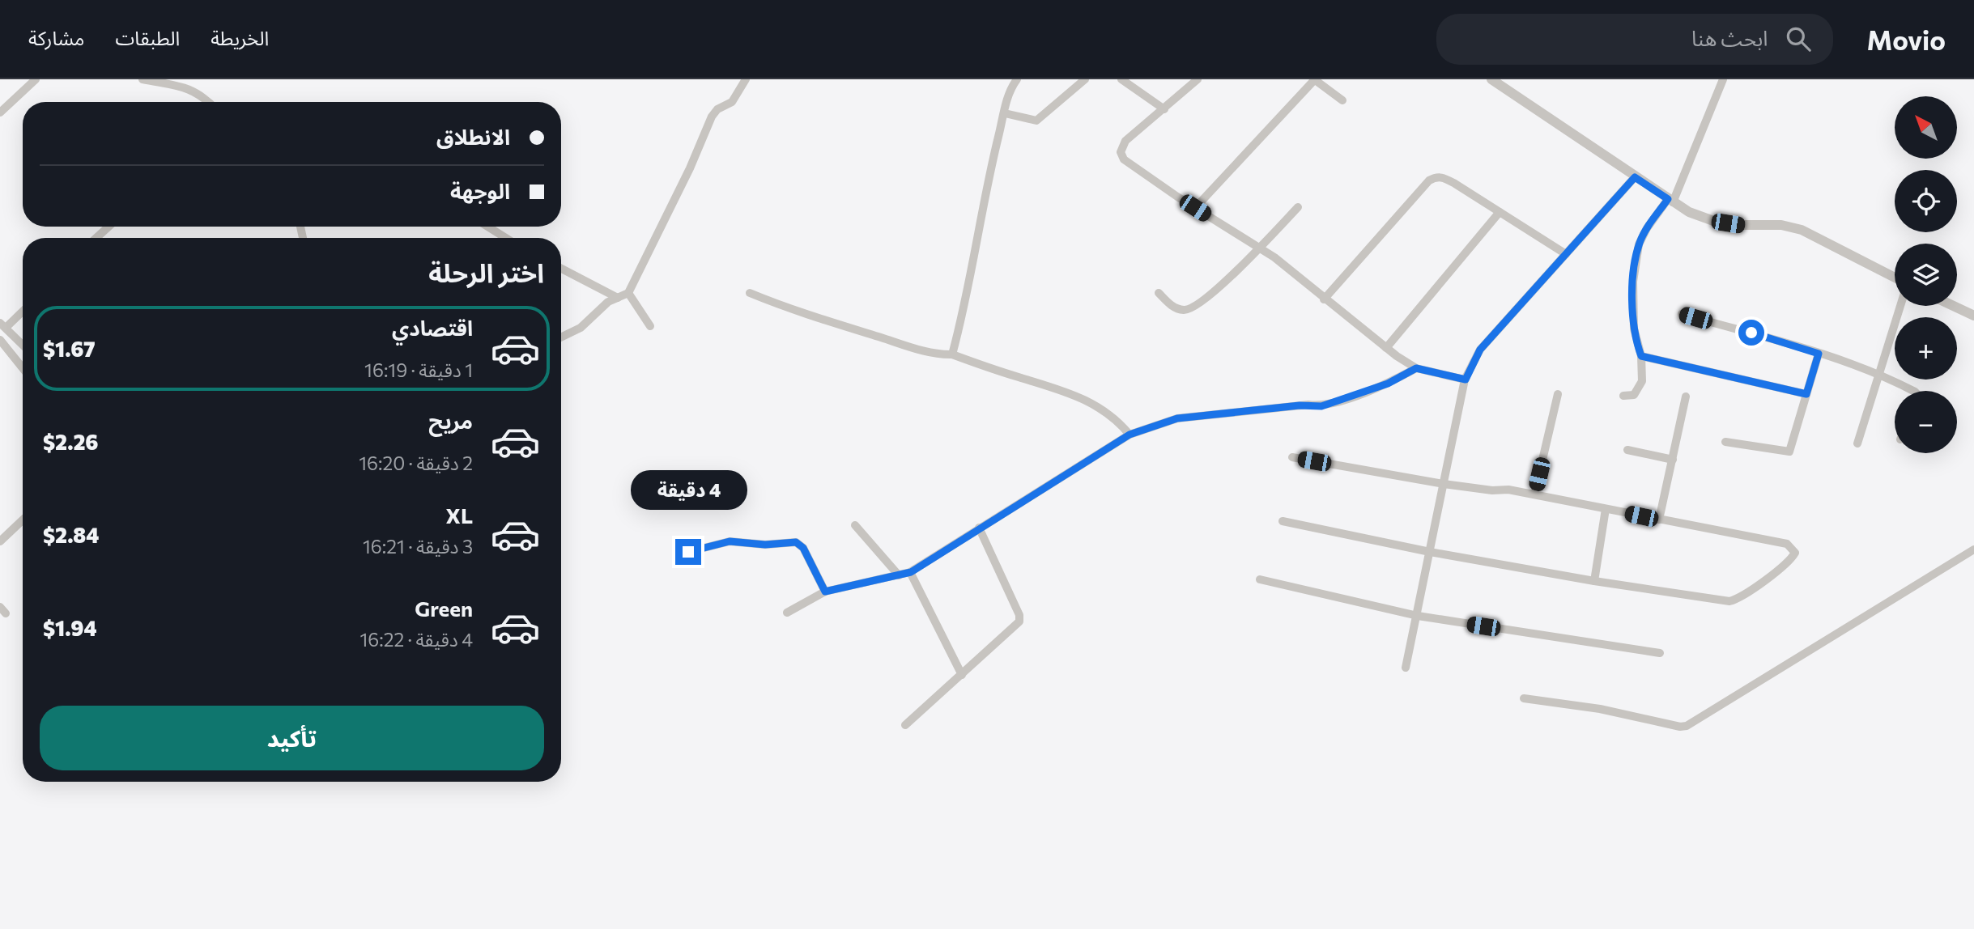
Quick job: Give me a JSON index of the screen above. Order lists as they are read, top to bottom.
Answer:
{
  "north": "top left",
  "page": {
    "header": "Movio",
    "search": "ابحث هنا",
    "nav": ["الخريطة", "الطبقات", "مشاركة"],
    "map_buttons": ["+", "−"],
    "banner": ["الانطلاق", "الوجهة"],
    "heading": "اختر الرحلة",
    "list": [
      {
        "name": "اقتصادي",
        "note": "1 دقيقة · 16:19",
        "value": "$1.67"
      },
      {
        "name": "مريح",
        "note": "2 دقيقة · 16:20",
        "value": "$2.26"
      },
      {
        "name": "XL",
        "note": "3 دقيقة · 16:21",
        "value": "$2.84"
      },
      {
        "name": "Green",
        "note": "4 دقيقة · 16:22",
        "value": "$1.94"
      }
    ],
    "bubble": "4 دقيقة",
    "buttons": "تأكيد"
  }
}
